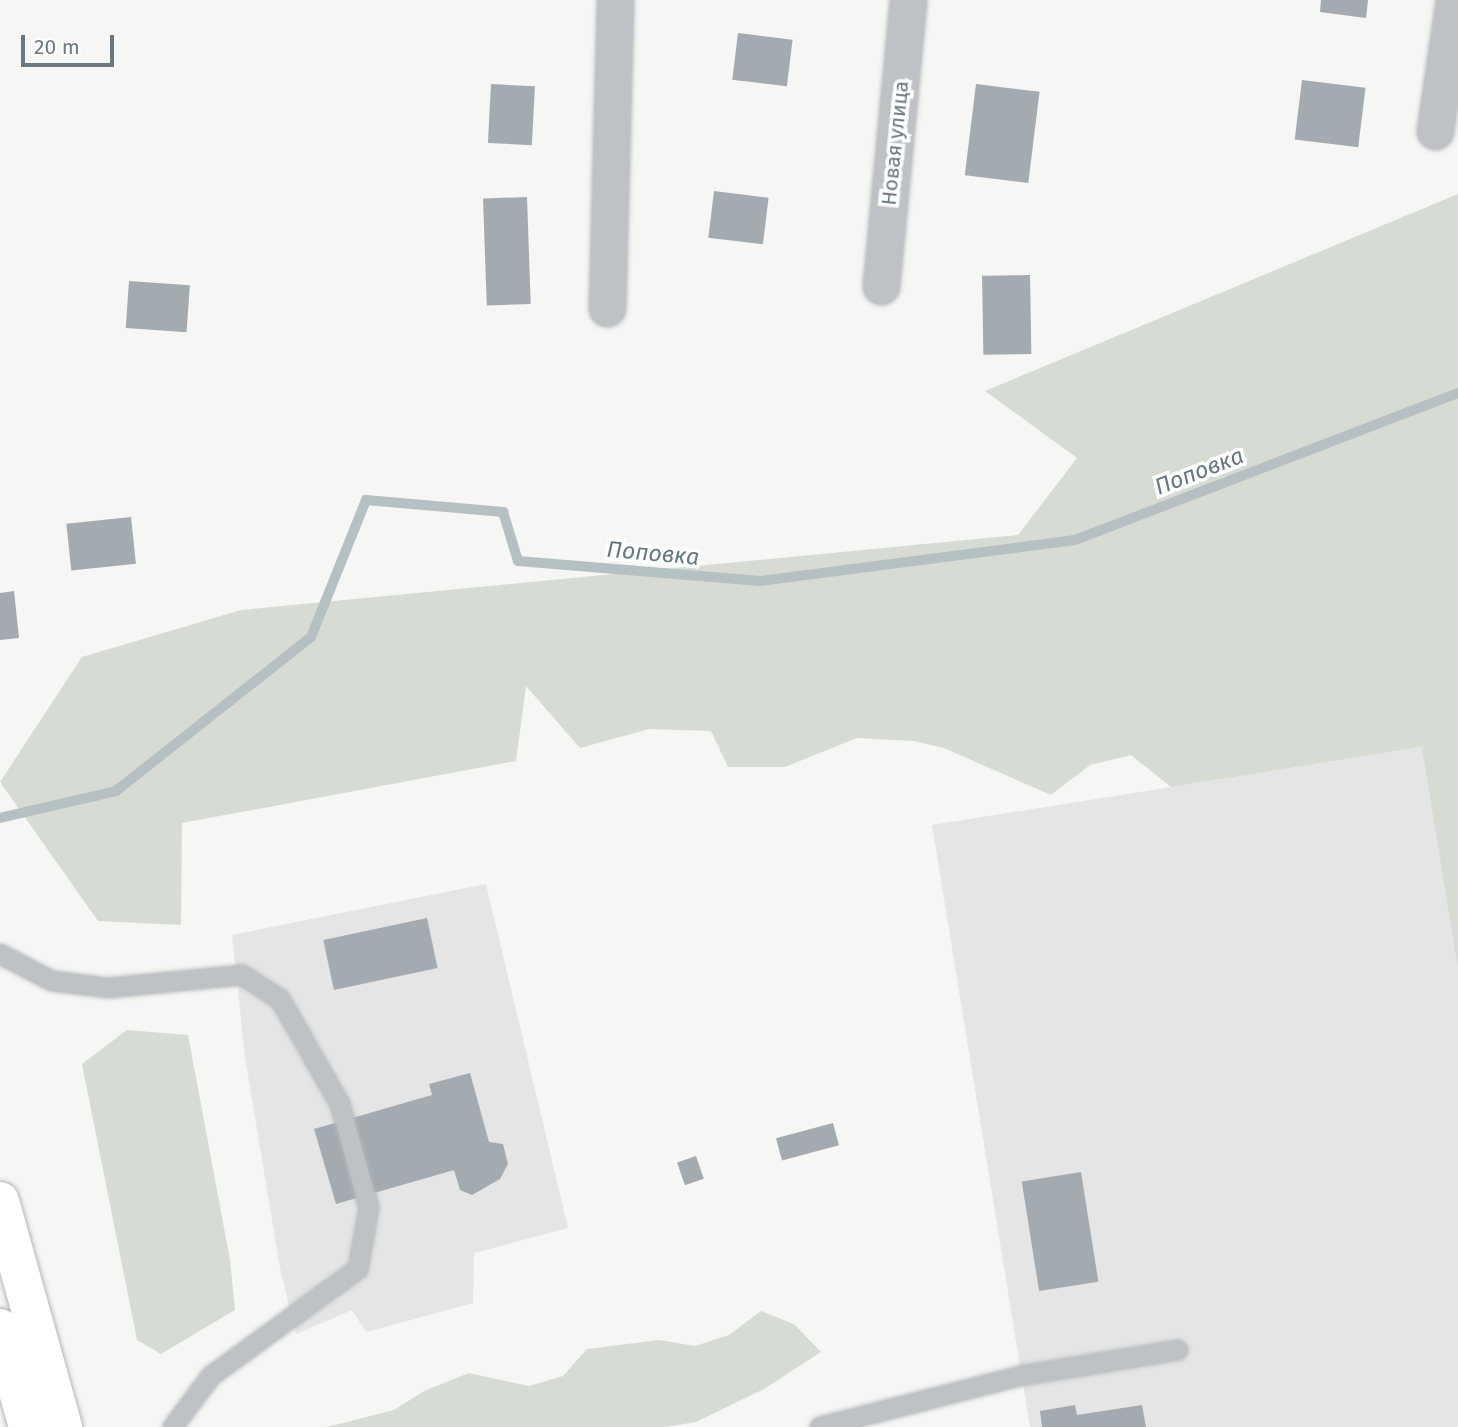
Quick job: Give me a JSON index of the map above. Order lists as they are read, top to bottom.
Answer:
{
  "streets": {
    "street": ["Новая улица"]
  },
  "water": ["Поповка"],
  "scale_bar": "20 m"
}
